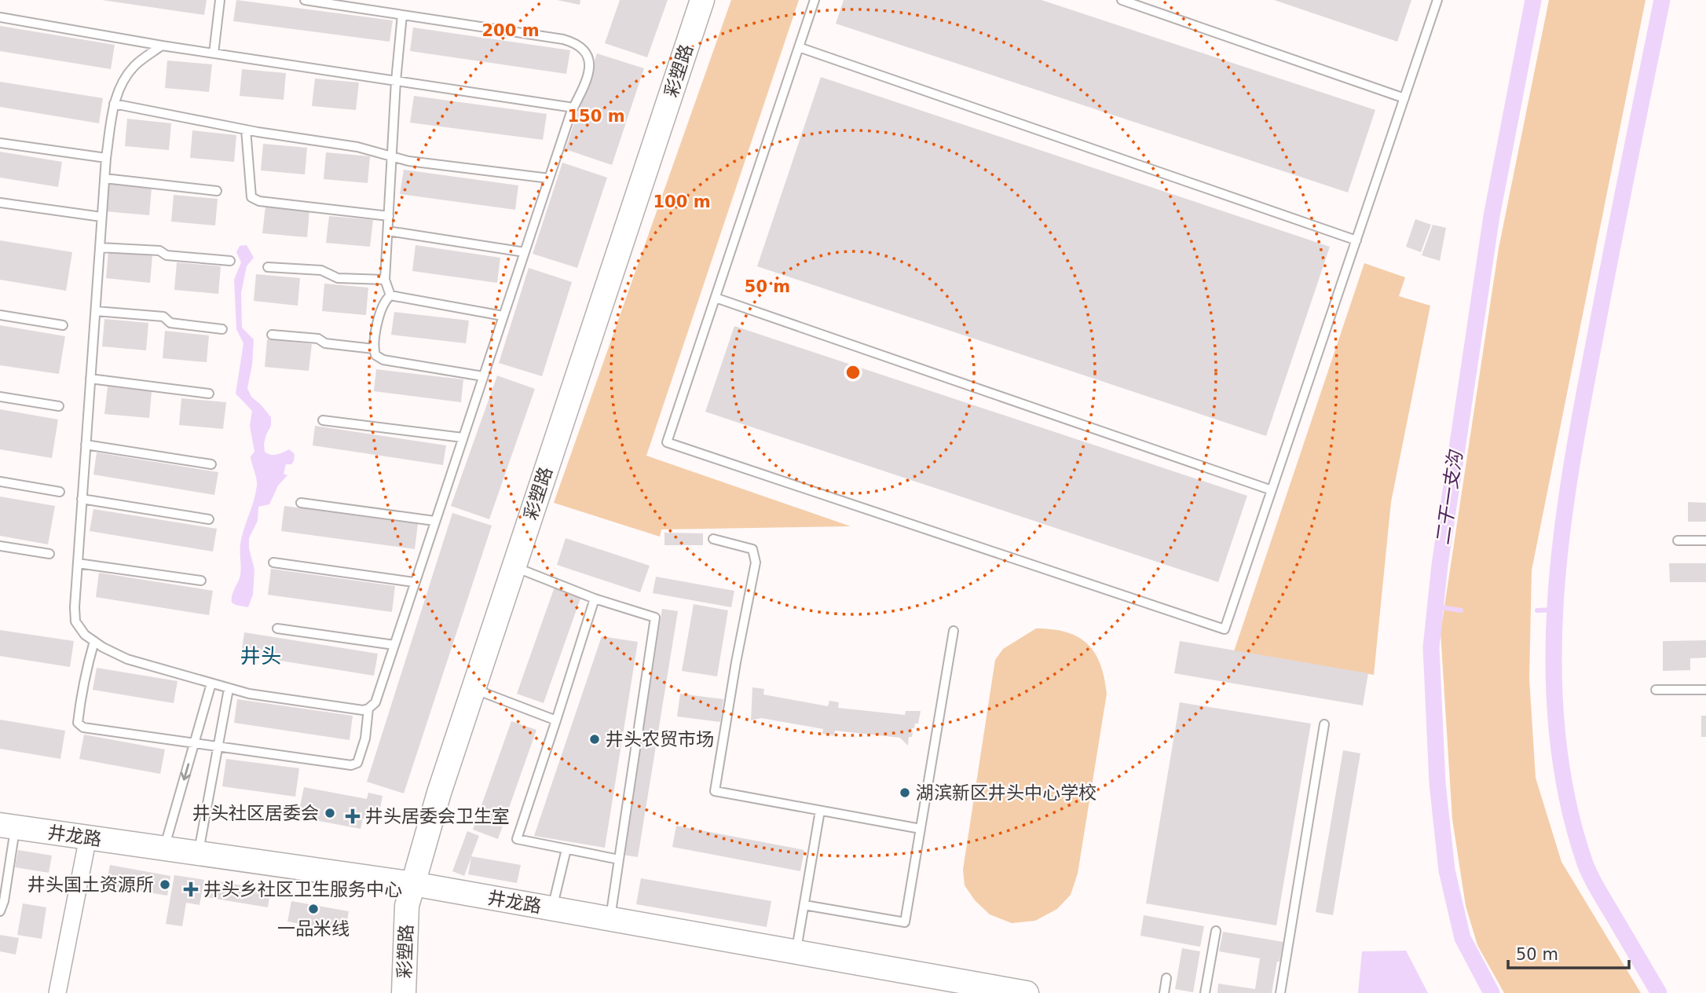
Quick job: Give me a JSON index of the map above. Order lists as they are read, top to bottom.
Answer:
{
  "streets": {
    "street": ["彩塑路", "井龙路"]
  },
  "crossings": [
    ["彩塑路", "井龙路"]
  ],
  "districts": ["井头"],
  "water": ["二干一支沟"],
  "places": {
    "other": [
      "井头农贸市场",
      "湖滨新区井头中心学校",
      "井头社区居委会",
      "井头国土资源所",
      "一品米线"
    ],
    "health": ["井头居委会卫生室", "井头乡社区卫生服务中心"]
  },
  "scale_bar": "50 m",
  "rings": [
    "200 m",
    "150 m",
    "100 m",
    "50 m"
  ]
}
